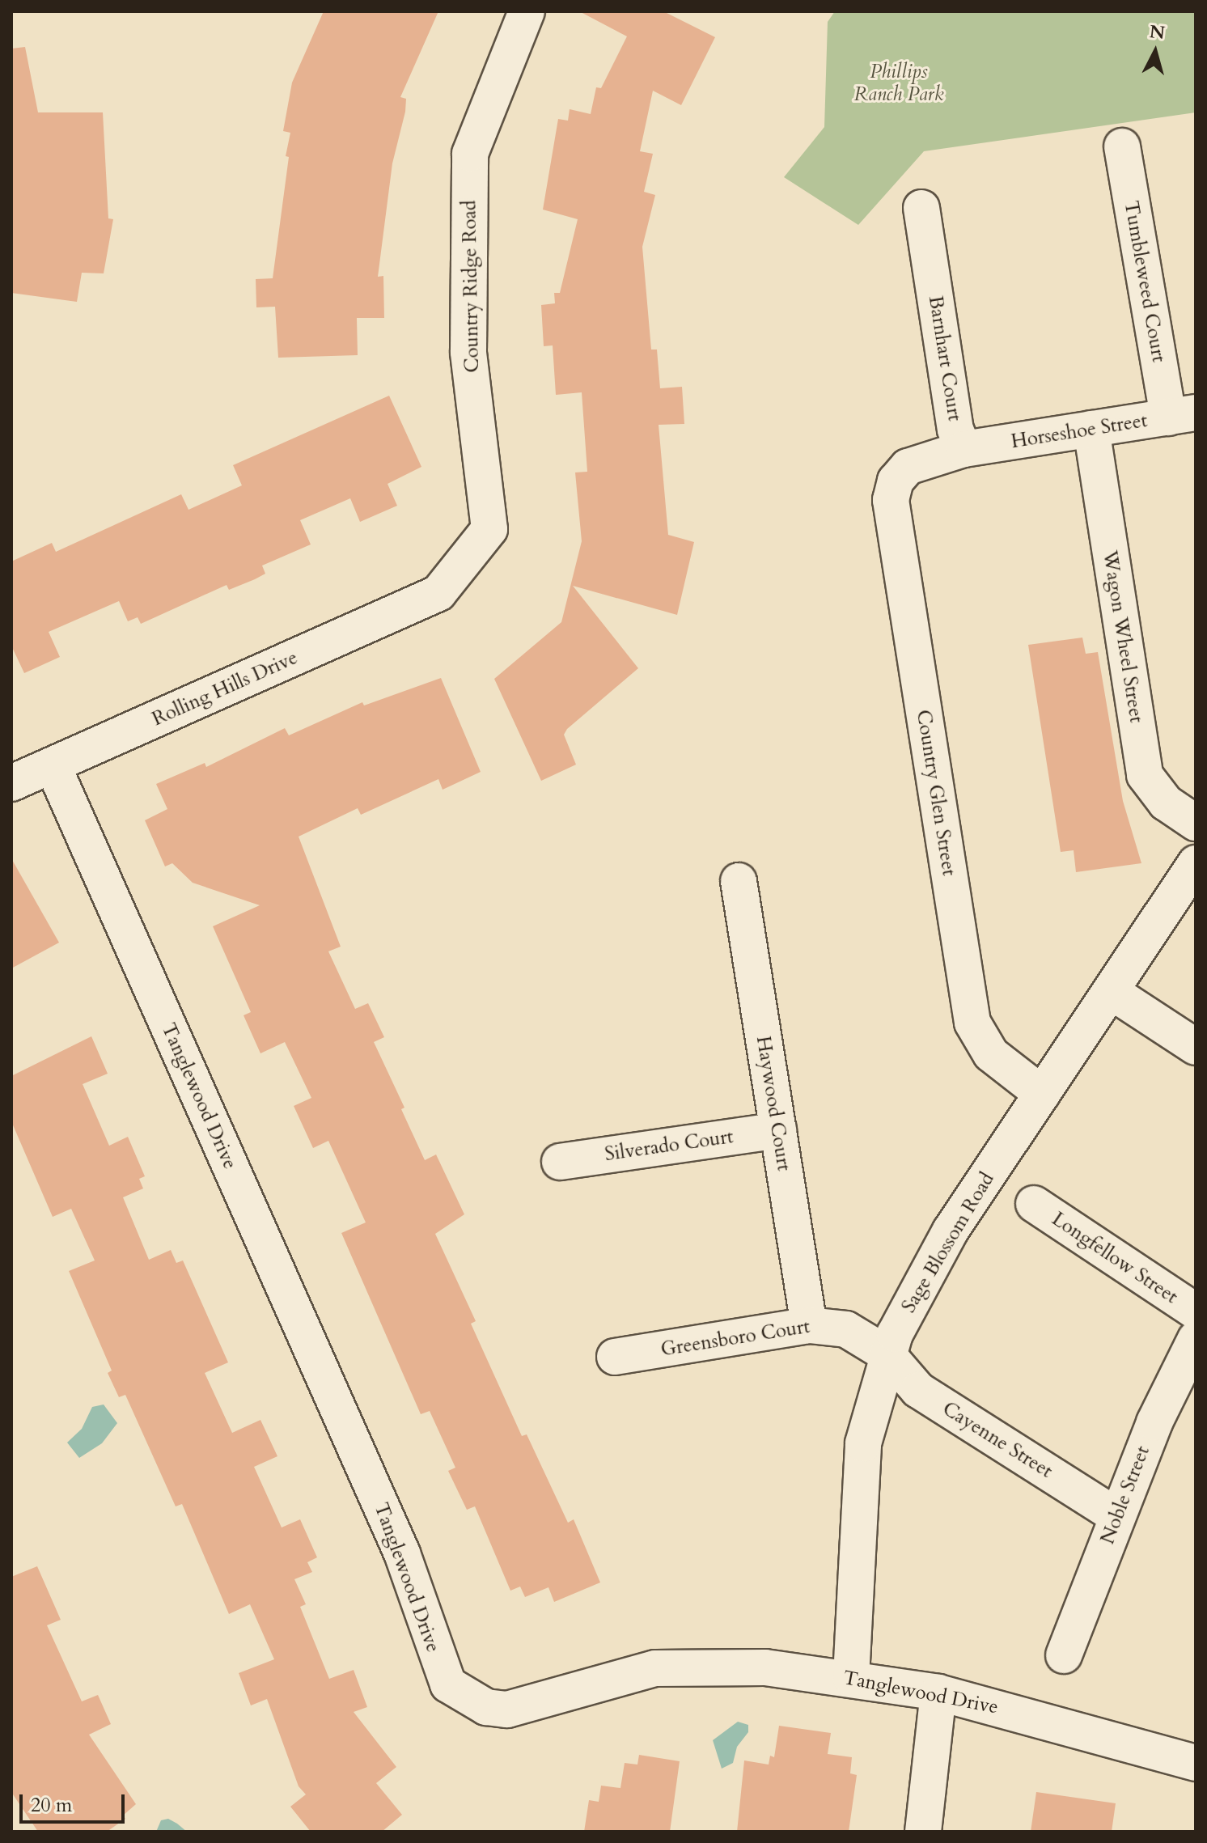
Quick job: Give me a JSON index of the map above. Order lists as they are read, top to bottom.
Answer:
{
  "streets": {
    "street": [
      "Tumbleweed Court",
      "Country Ridge Road",
      "Barnhart Court",
      "Horseshoe Street",
      "Wagon Wheel Street",
      "Rolling Hills Drive",
      "Country Glen Street",
      "Tanglewood Drive",
      "Haywood Court",
      "Silverado Court",
      "Sage Blossom Road",
      "Longfellow Street",
      "Greensboro Court",
      "Cayenne Street",
      "Noble Street"
    ]
  },
  "crossings": [
    ["Tumbleweed Court", "Horseshoe Street"],
    ["Country Ridge Road", "Rolling Hills Drive"],
    ["Barnhart Court", "Horseshoe Street"],
    ["Barnhart Court", "Country Glen Street"],
    ["Horseshoe Street", "Wagon Wheel Street"],
    ["Horseshoe Street", "Country Glen Street"],
    ["Rolling Hills Drive", "Tanglewood Drive"],
    ["Country Glen Street", "Sage Blossom Road"],
    ["Tanglewood Drive", "Sage Blossom Road"],
    ["Haywood Court", "Silverado Court"],
    ["Haywood Court", "Greensboro Court"],
    ["Sage Blossom Road", "Greensboro Court"],
    ["Sage Blossom Road", "Cayenne Street"],
    ["Greensboro Court", "Cayenne Street"],
    ["Cayenne Street", "Noble Street"]
  ],
  "parks": ["Phillips Ranch Park"],
  "scale_bar": "20 m",
  "north": "top"
}
